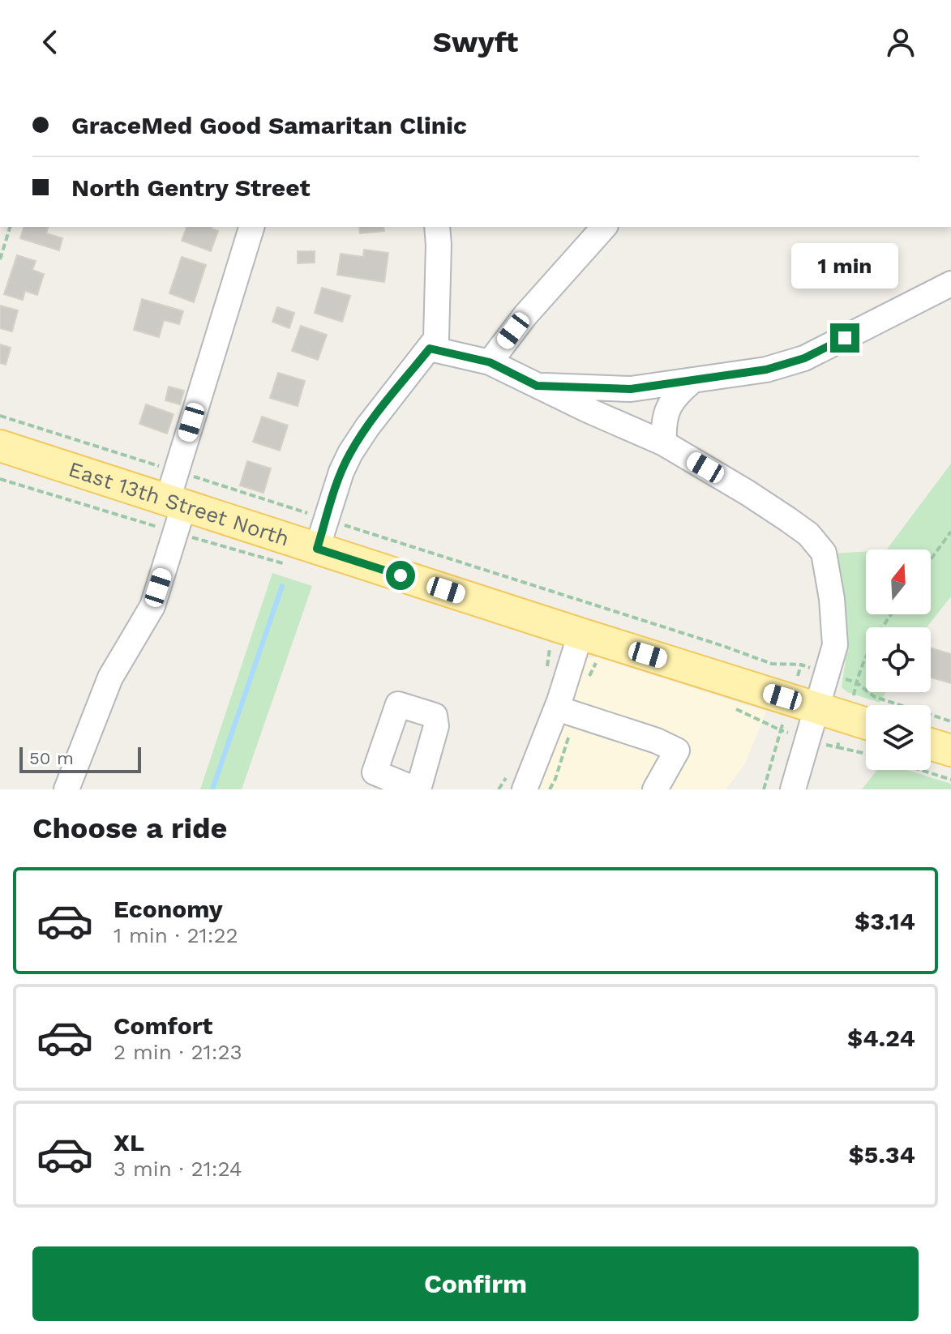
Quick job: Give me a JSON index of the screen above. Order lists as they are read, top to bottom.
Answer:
{
  "streets": {
    "main road": ["East 13th Street North"]
  },
  "scale_bar": "50 m",
  "north": "top",
  "page": {
    "header": "Swyft",
    "banner": ["GraceMed Good Samaritan Clinic", "North Gentry Street"],
    "bubble": "1 min",
    "scale": "50 m",
    "heading": "Choose a ride",
    "list": [
      {
        "name": "Economy",
        "note": "1 min · 21:22",
        "value": "$3.14"
      },
      {
        "name": "Comfort",
        "note": "2 min · 21:23",
        "value": "$4.24"
      },
      {
        "name": "XL",
        "note": "3 min · 21:24",
        "value": "$5.34"
      }
    ],
    "buttons": "Confirm"
  }
}
